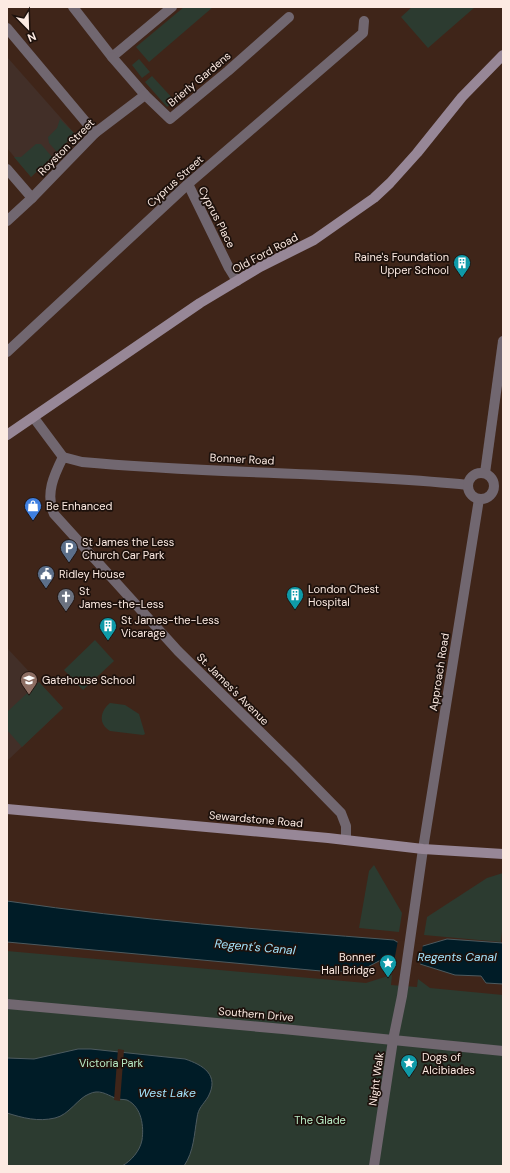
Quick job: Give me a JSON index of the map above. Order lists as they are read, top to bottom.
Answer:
{
  "streets": {
    "main road": ["Old Ford Road", "Sewardstone Road"],
    "street": [
      "Brierly Gardens",
      "Royston Street",
      "Cyprus Street",
      "Cyprus Place",
      "Bonner Road",
      "Approach Road",
      "St. James's Avenue",
      "Southern Drive",
      "Night Walk"
    ]
  },
  "crossings": [
    ["Brierly Gardens", "Royston Street"],
    ["Cyprus Street", "Cyprus Place"],
    ["Cyprus Place", "Old Ford Road"],
    ["Bonner Road", "Approach Road"],
    ["Bonner Road", "St. James's Avenue"],
    ["Approach Road", "Sewardstone Road"],
    ["Approach Road", "Night Walk"],
    ["St. James's Avenue", "Sewardstone Road"],
    ["Southern Drive", "Night Walk"]
  ],
  "water": ["Regent's Canal", "Regents Canal", "West Lake"],
  "parks": ["Victoria Park", "The Glade"],
  "places": {
    "building": ["Raine's Foundation Upper School", "London Chest Hospital", "St James-the-Less Vicarage"],
    "shop": ["Be Enhanced"],
    "parking": ["St James the Less Church Car Park"],
    "public building": ["Ridley House"],
    "church": ["St James-the-Less"],
    "school or university": ["Gatehouse School"],
    "place": ["Bonner Hall Bridge", "Dogs of Alcibiades"]
  },
  "north": "bottom right"
}
